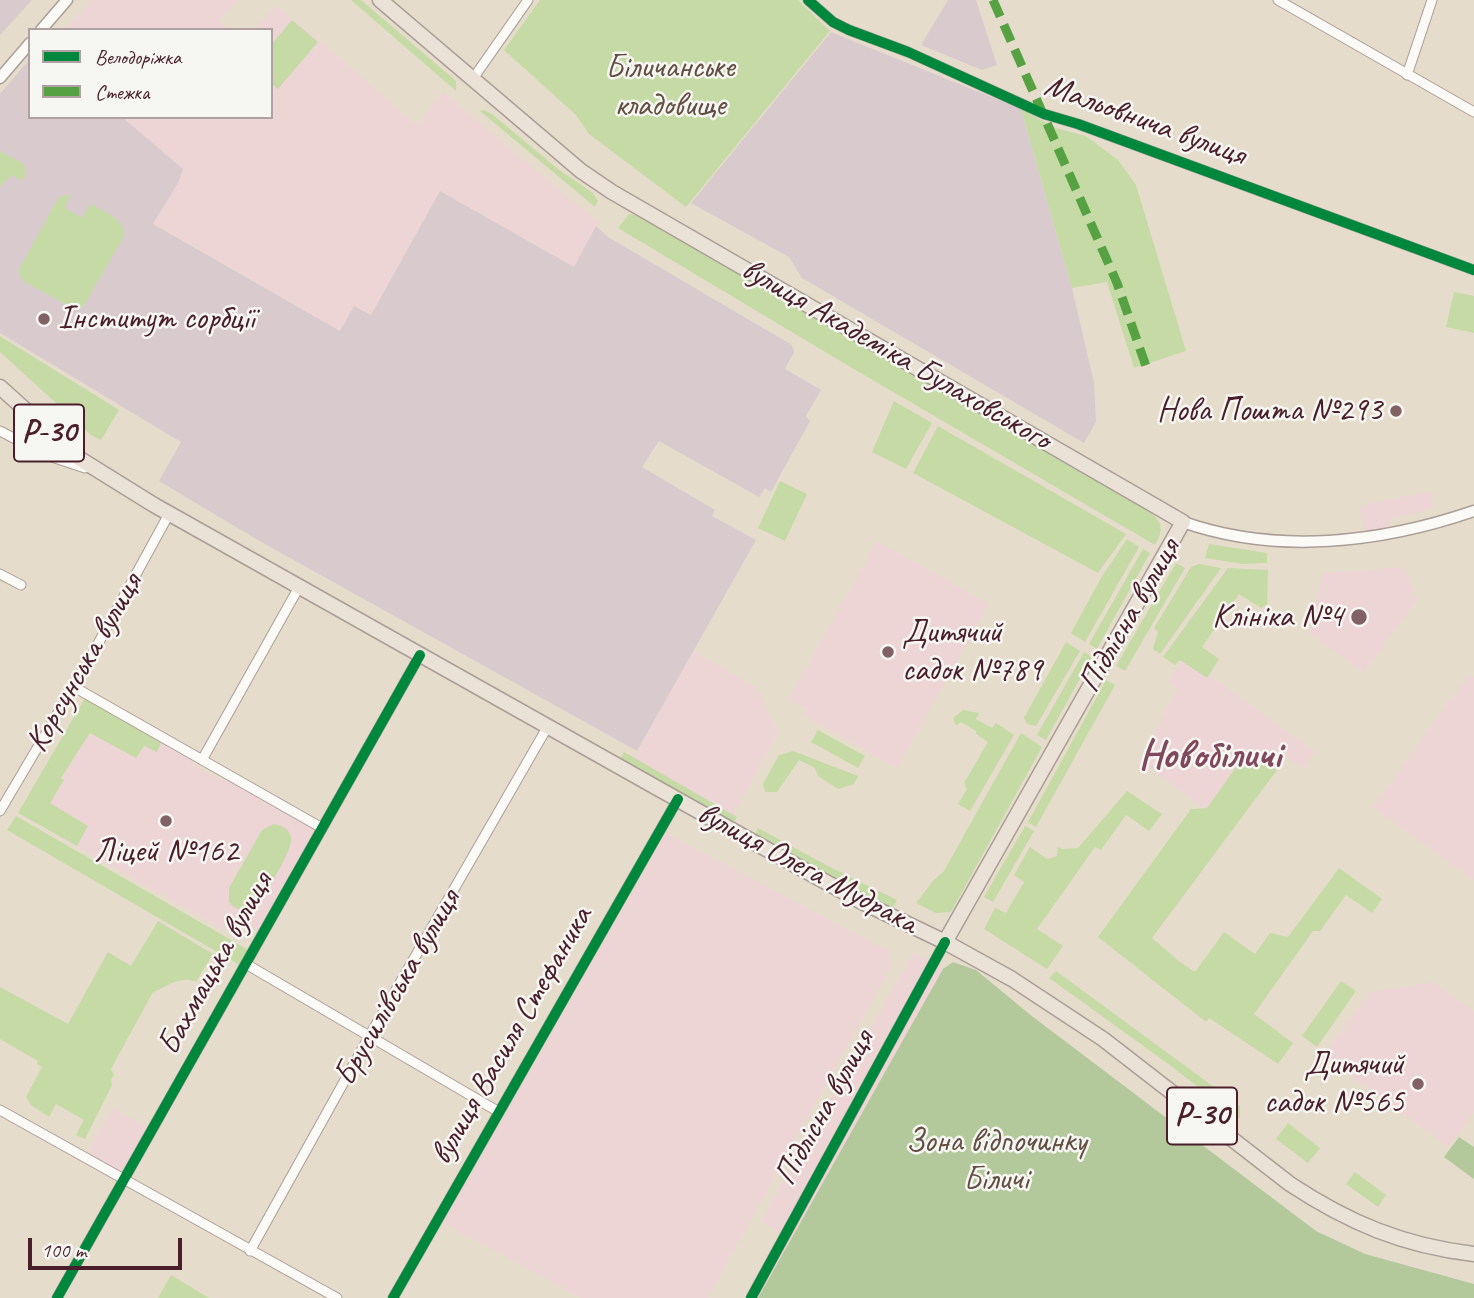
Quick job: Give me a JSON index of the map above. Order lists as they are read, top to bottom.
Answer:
{
  "streets": {
    "main road": [
      "вулиця Академіка Булаховського",
      "Р-30",
      "Підлісна вулиця",
      "вулиця Олега Мудрака"
    ],
    "street": [
      "Мальовнича вулиця",
      "Корсунська вулиця",
      "Бахмацька вулиця",
      "Брусилівська вулиця",
      "вулиця Василя Стефаника"
    ]
  },
  "crossings": [
    ["вулиця Академіка Булаховського", "Підлісна вулиця"],
    ["Р-30", "Корсунська вулиця"],
    ["Р-30", "вулиця Олега Мудрака"],
    ["Р-30", "Бахмацька вулиця"],
    ["Р-30", "Брусилівська вулиця"],
    ["Р-30", "вулиця Василя Стефаника"],
    ["Підлісна вулиця", "вулиця Олега Мудрака"],
    ["вулиця Олега Мудрака", "вулиця Василя Стефаника"]
  ],
  "districts": ["Новобіличі"],
  "parks": ["Біличанське кладовище", "Зона відпочинку Біличі"],
  "places": [
    "Інститут сорбції",
    "Нова Пошта №293",
    "Клініка №4",
    "Дитячий садок №789",
    "Ліцей №162",
    "Дитячий садок №565"
  ],
  "legend": ["Велодоріжка", "Стежка"],
  "scale_bar": "100 m"
}
